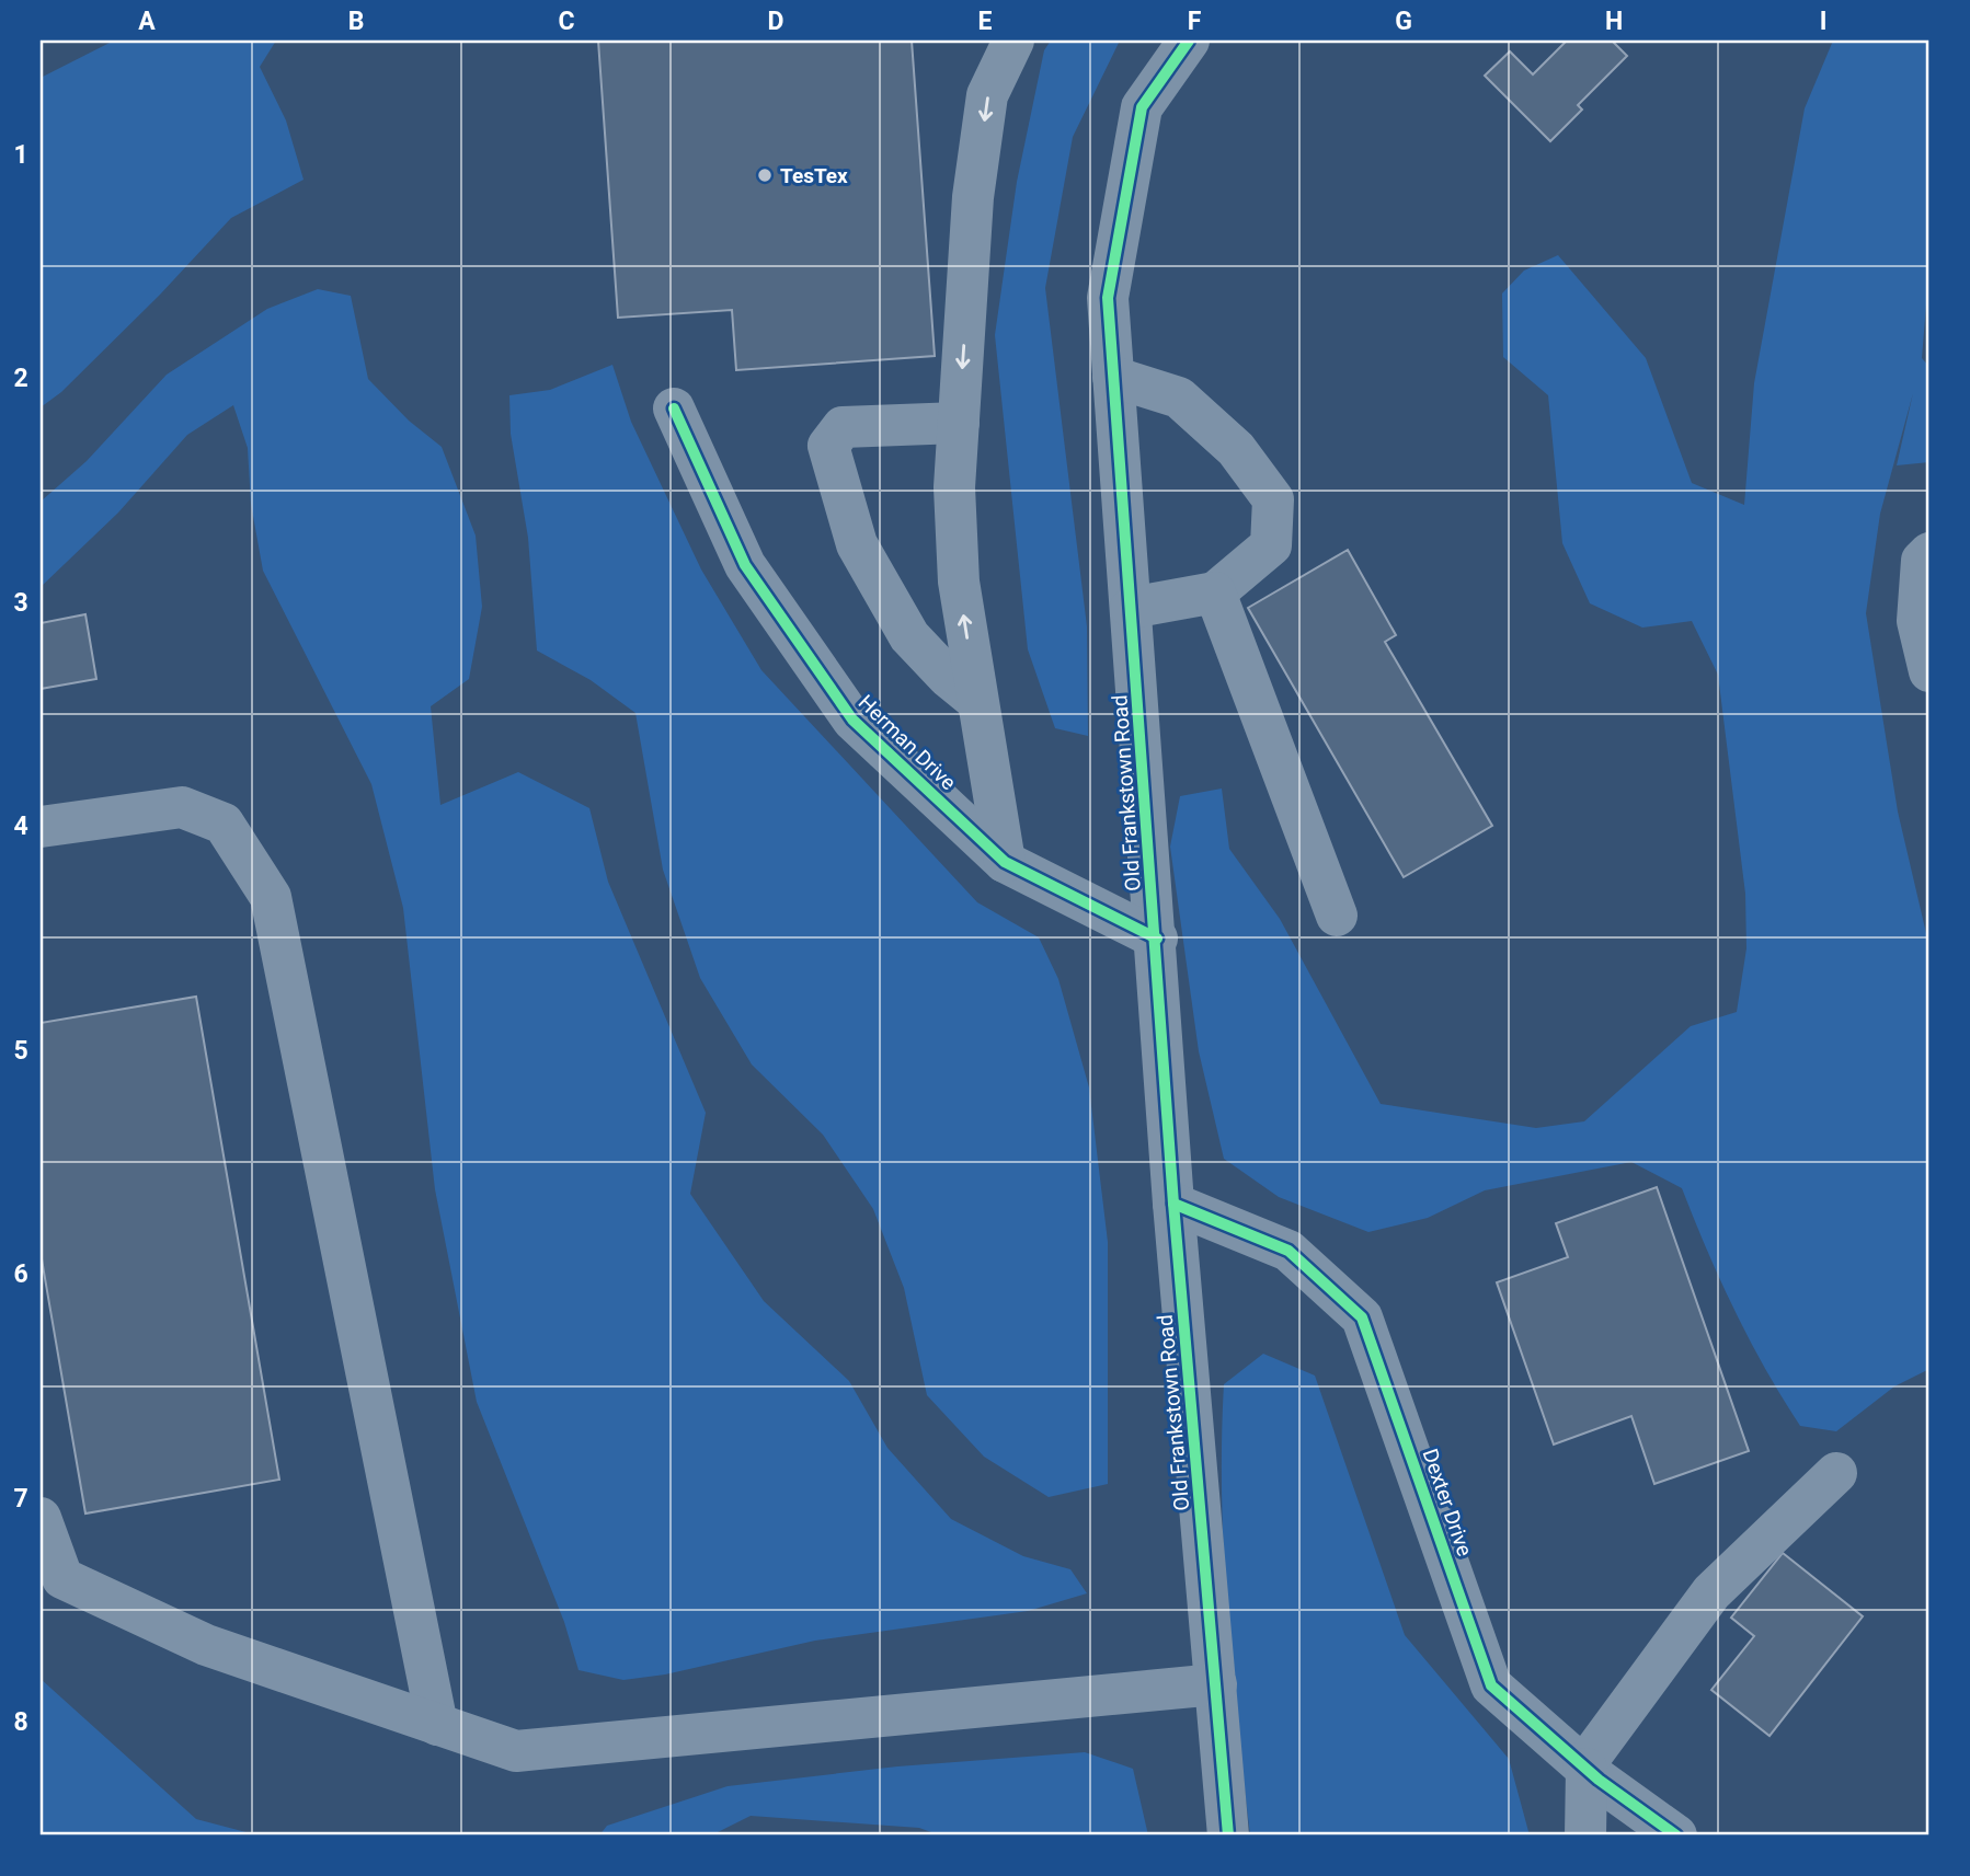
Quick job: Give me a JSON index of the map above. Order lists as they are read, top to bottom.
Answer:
{
  "streets": {
    "street": ["Herman Drive", "Old Frankstown Road", "Dexter Drive"]
  },
  "crossings": [
    ["Herman Drive", "Old Frankstown Road"],
    ["Old Frankstown Road", "Dexter Drive"]
  ],
  "places": ["TesTex"],
  "grid": {
    "columns": [
      "A",
      "B",
      "C",
      "D",
      "E",
      "F",
      "G",
      "H",
      "I"
    ],
    "rows": [
      "1",
      "2",
      "3",
      "4",
      "5",
      "6",
      "7",
      "8"
    ]
  }
}
